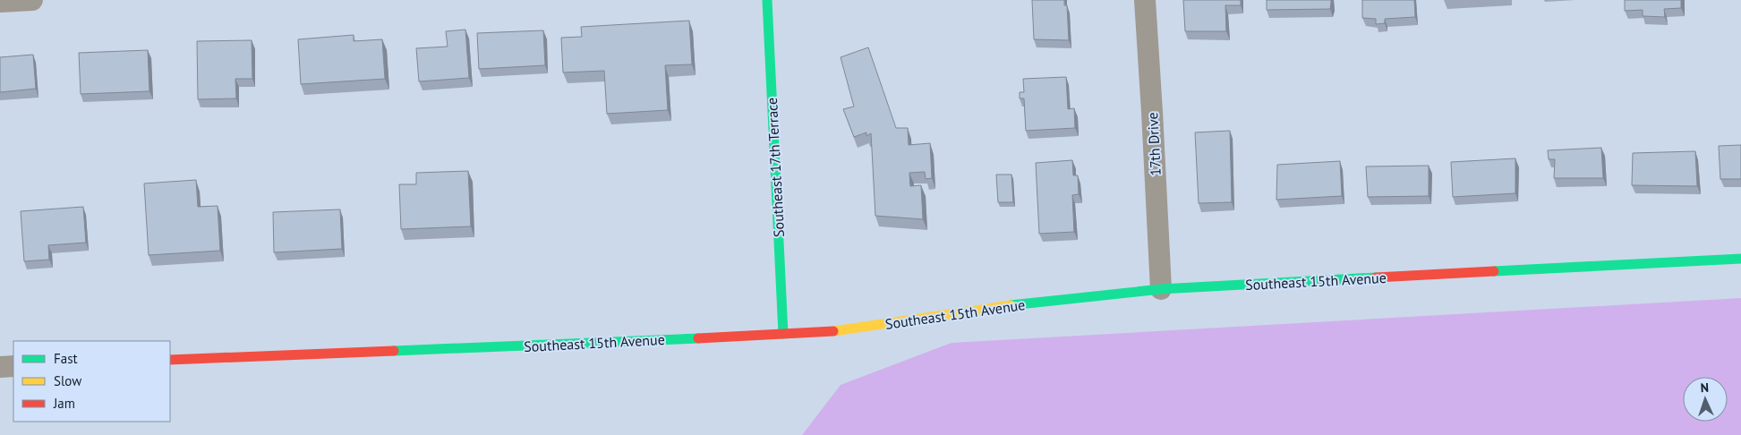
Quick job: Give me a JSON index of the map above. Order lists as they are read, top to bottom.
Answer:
{
  "streets": {
    "street": ["17th Drive", "Southeast 17th Terrace", "Southeast 15th Avenue"]
  },
  "crossings": [
    ["17th Drive", "Southeast 15th Avenue"],
    ["Southeast 17th Terrace", "Southeast 15th Avenue"]
  ],
  "legend": ["Fast", "Slow", "Jam"],
  "north": "top"
}
